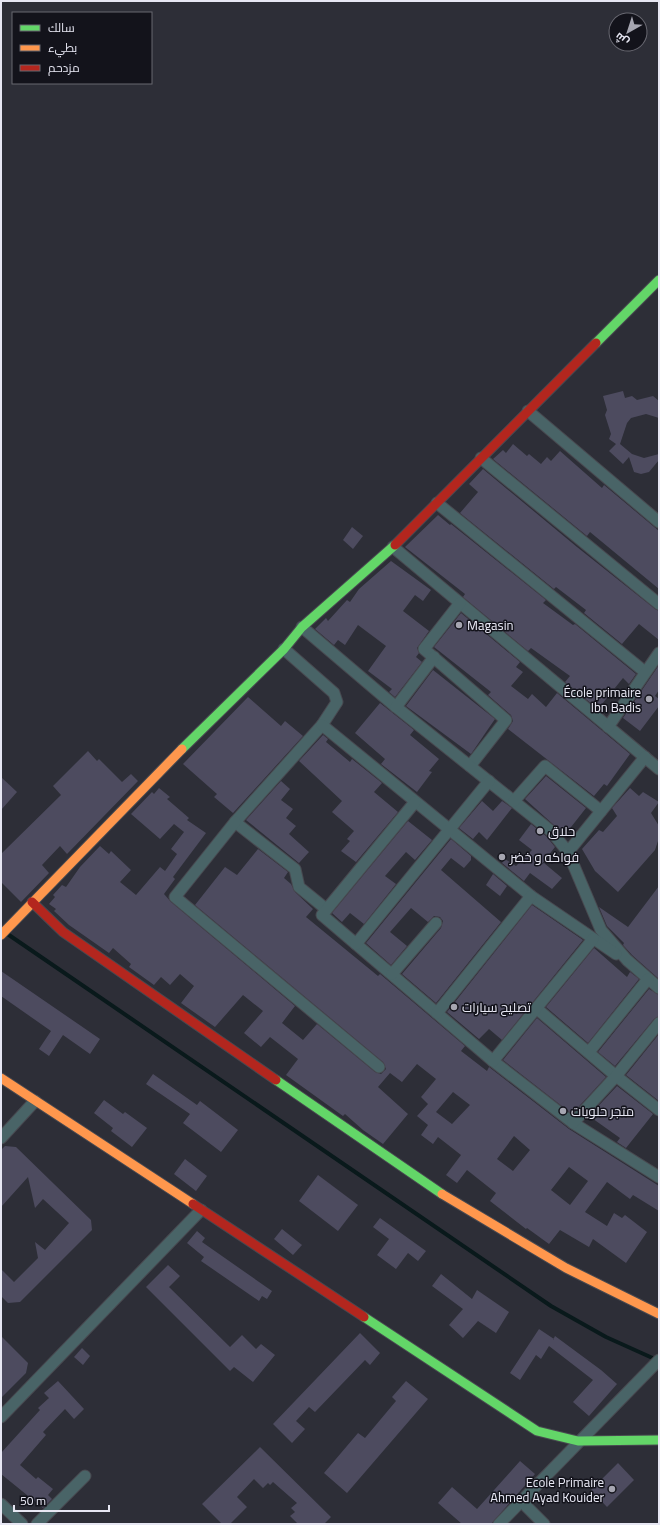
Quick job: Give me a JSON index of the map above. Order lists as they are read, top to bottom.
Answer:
{
  "places": [
    "Magasin",
    "École primaire Ibn Badis",
    "حلاق",
    "فواكه و خضر",
    "تصليح سيارات",
    "متجر حلويات",
    "Ecole Primaire Ahmed Ayad Kouider"
  ],
  "legend": ["سالك", "بطيء", "مزدحم"],
  "scale_bar": "50 m",
  "north": "bottom left"
}
